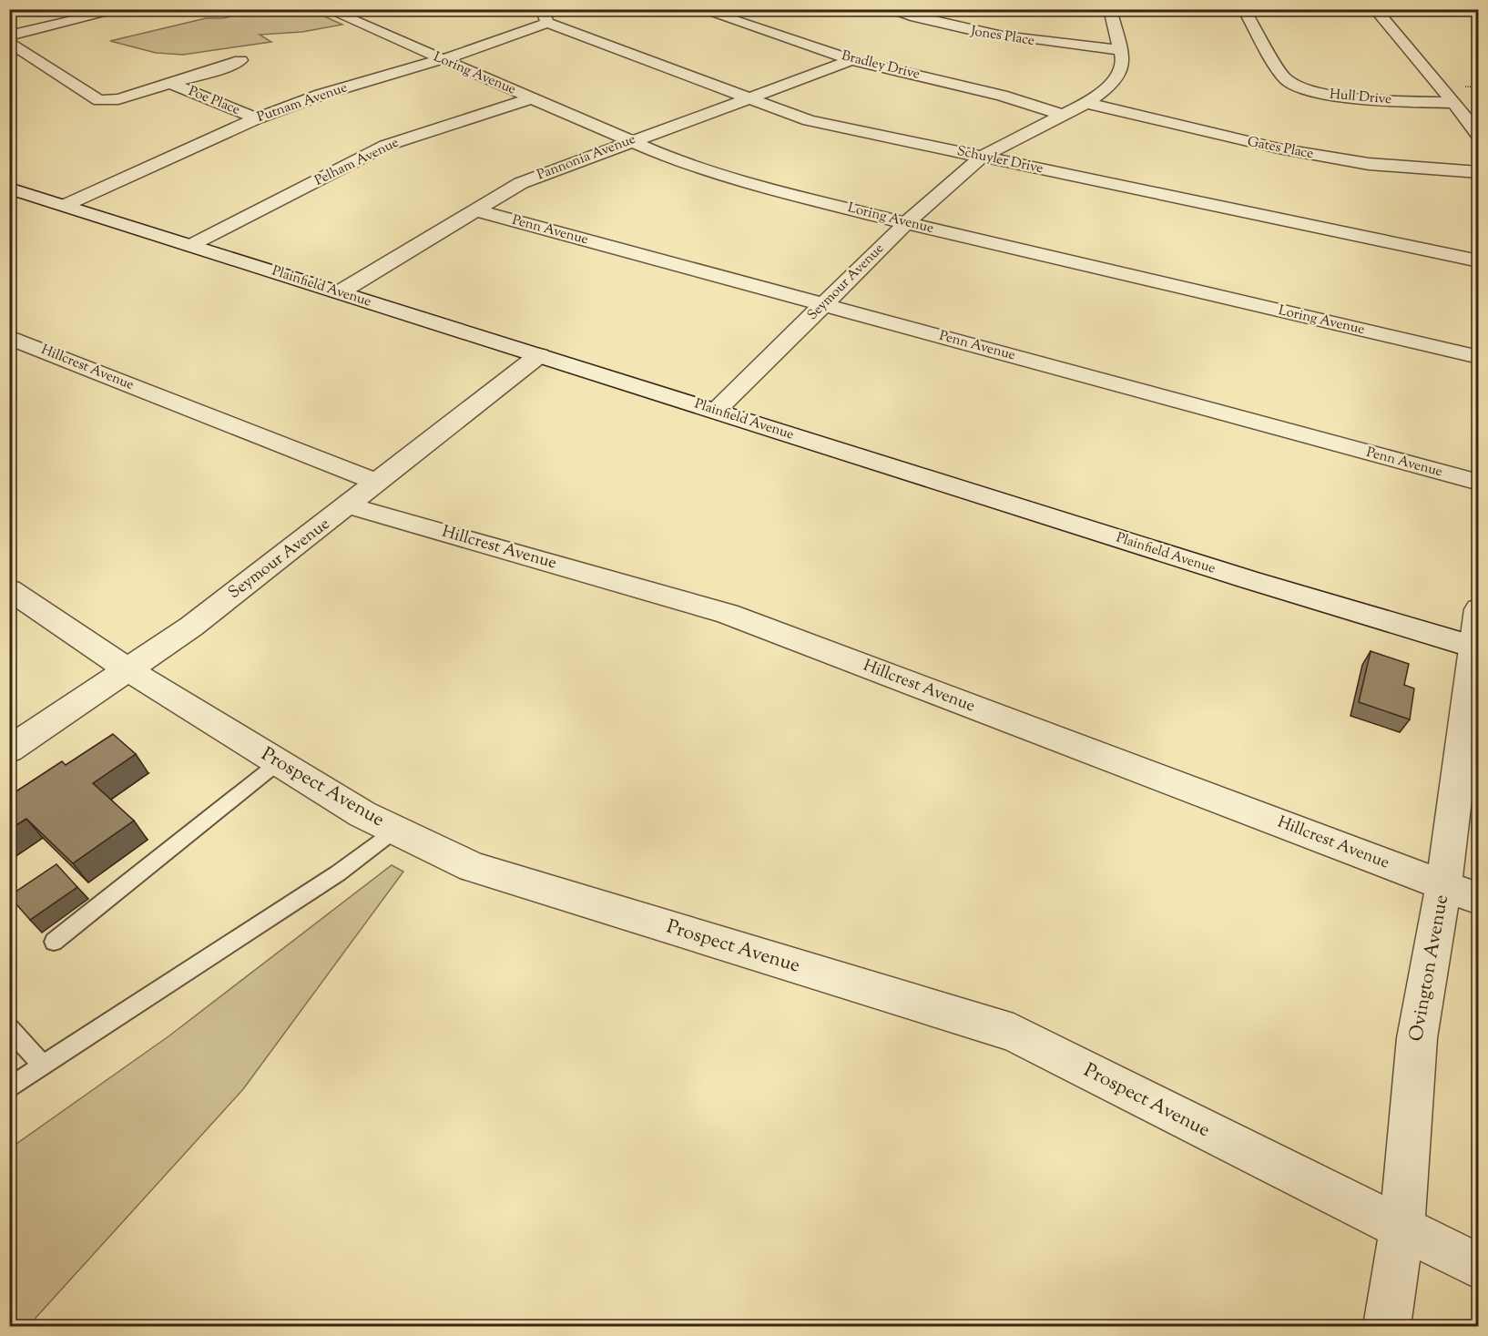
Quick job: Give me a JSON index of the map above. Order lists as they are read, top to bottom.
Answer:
{
  "streets": {
    "street": [
      "Jones Place",
      "Bradley Drive",
      "Loring Avenue",
      "Hull Drive",
      "Poe Place",
      "Putnam Avenue",
      "Gates Place",
      "Pannonia Avenue",
      "Schuyler Drive",
      "Pelham Avenue",
      "Penn Avenue",
      "Seymour Avenue",
      "Plainfield Avenue",
      "Hillcrest Avenue",
      "Prospect Avenue",
      "Ovington Avenue"
    ]
  },
  "crossings": [
    ["Jones Place", "Seymour Avenue"],
    ["Bradley Drive", "Pannonia Avenue"],
    ["Bradley Drive", "Seymour Avenue"],
    ["Loring Avenue", "Putnam Avenue"],
    ["Loring Avenue", "Pannonia Avenue"],
    ["Loring Avenue", "Pelham Avenue"],
    ["Loring Avenue", "Seymour Avenue"],
    ["Poe Place", "Putnam Avenue"],
    ["Putnam Avenue", "Schuyler Drive"],
    ["Putnam Avenue", "Plainfield Avenue"],
    ["Gates Place", "Seymour Avenue"],
    ["Pannonia Avenue", "Schuyler Drive"],
    ["Pannonia Avenue", "Penn Avenue"],
    ["Pannonia Avenue", "Plainfield Avenue"],
    ["Schuyler Drive", "Seymour Avenue"],
    ["Pelham Avenue", "Plainfield Avenue"],
    ["Penn Avenue", "Seymour Avenue"],
    ["Seymour Avenue", "Plainfield Avenue"],
    ["Seymour Avenue", "Hillcrest Avenue"],
    ["Seymour Avenue", "Prospect Avenue"],
    ["Plainfield Avenue", "Ovington Avenue"],
    ["Hillcrest Avenue", "Ovington Avenue"],
    ["Prospect Avenue", "Ovington Avenue"]
  ]
}
